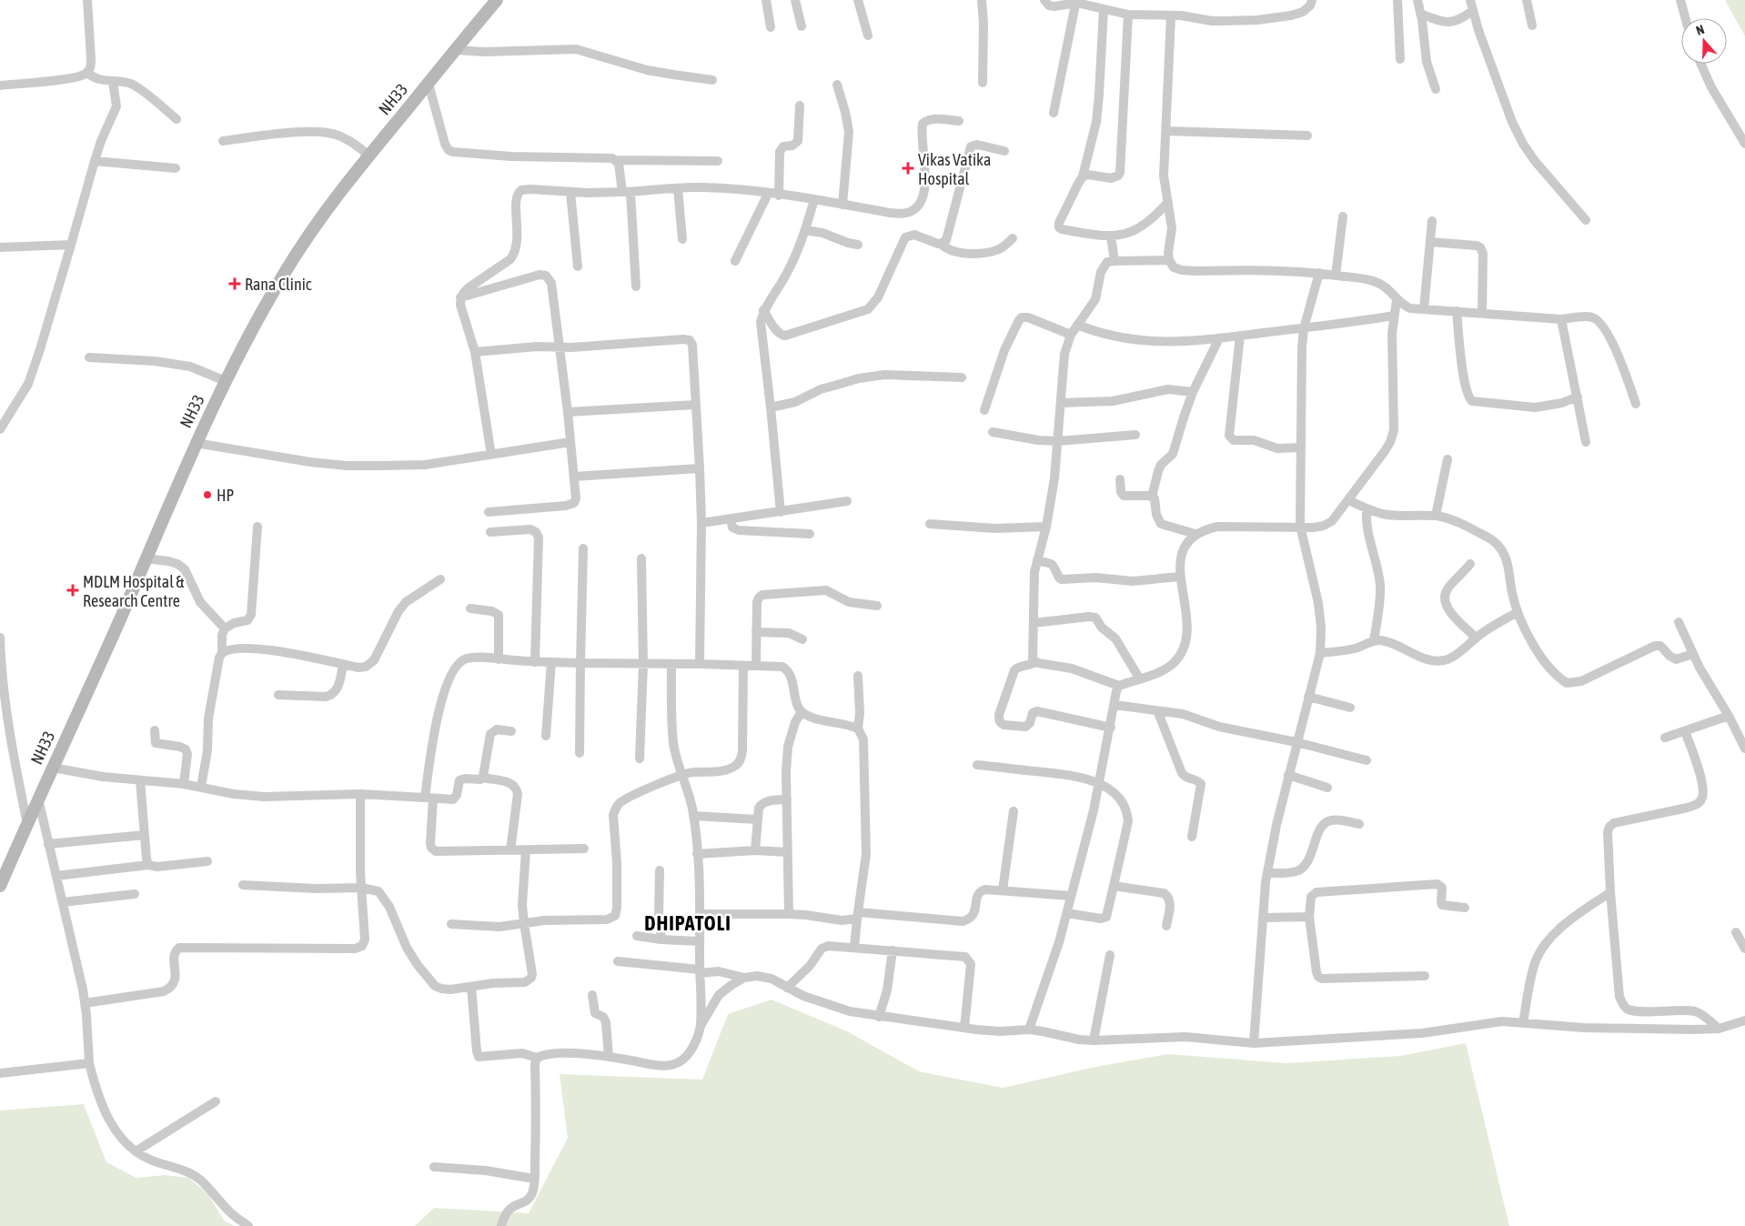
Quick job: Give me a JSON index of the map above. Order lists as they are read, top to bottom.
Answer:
{
  "streets": {
    "main road": ["NH33"]
  },
  "districts": ["DHIPATOLI"],
  "places": {
    "health": ["Vikas Vatika Hospital", "Rana Clinic", "MDLM Hospital & Research Centre"],
    "other": ["HP"]
  },
  "north": "top"
}
